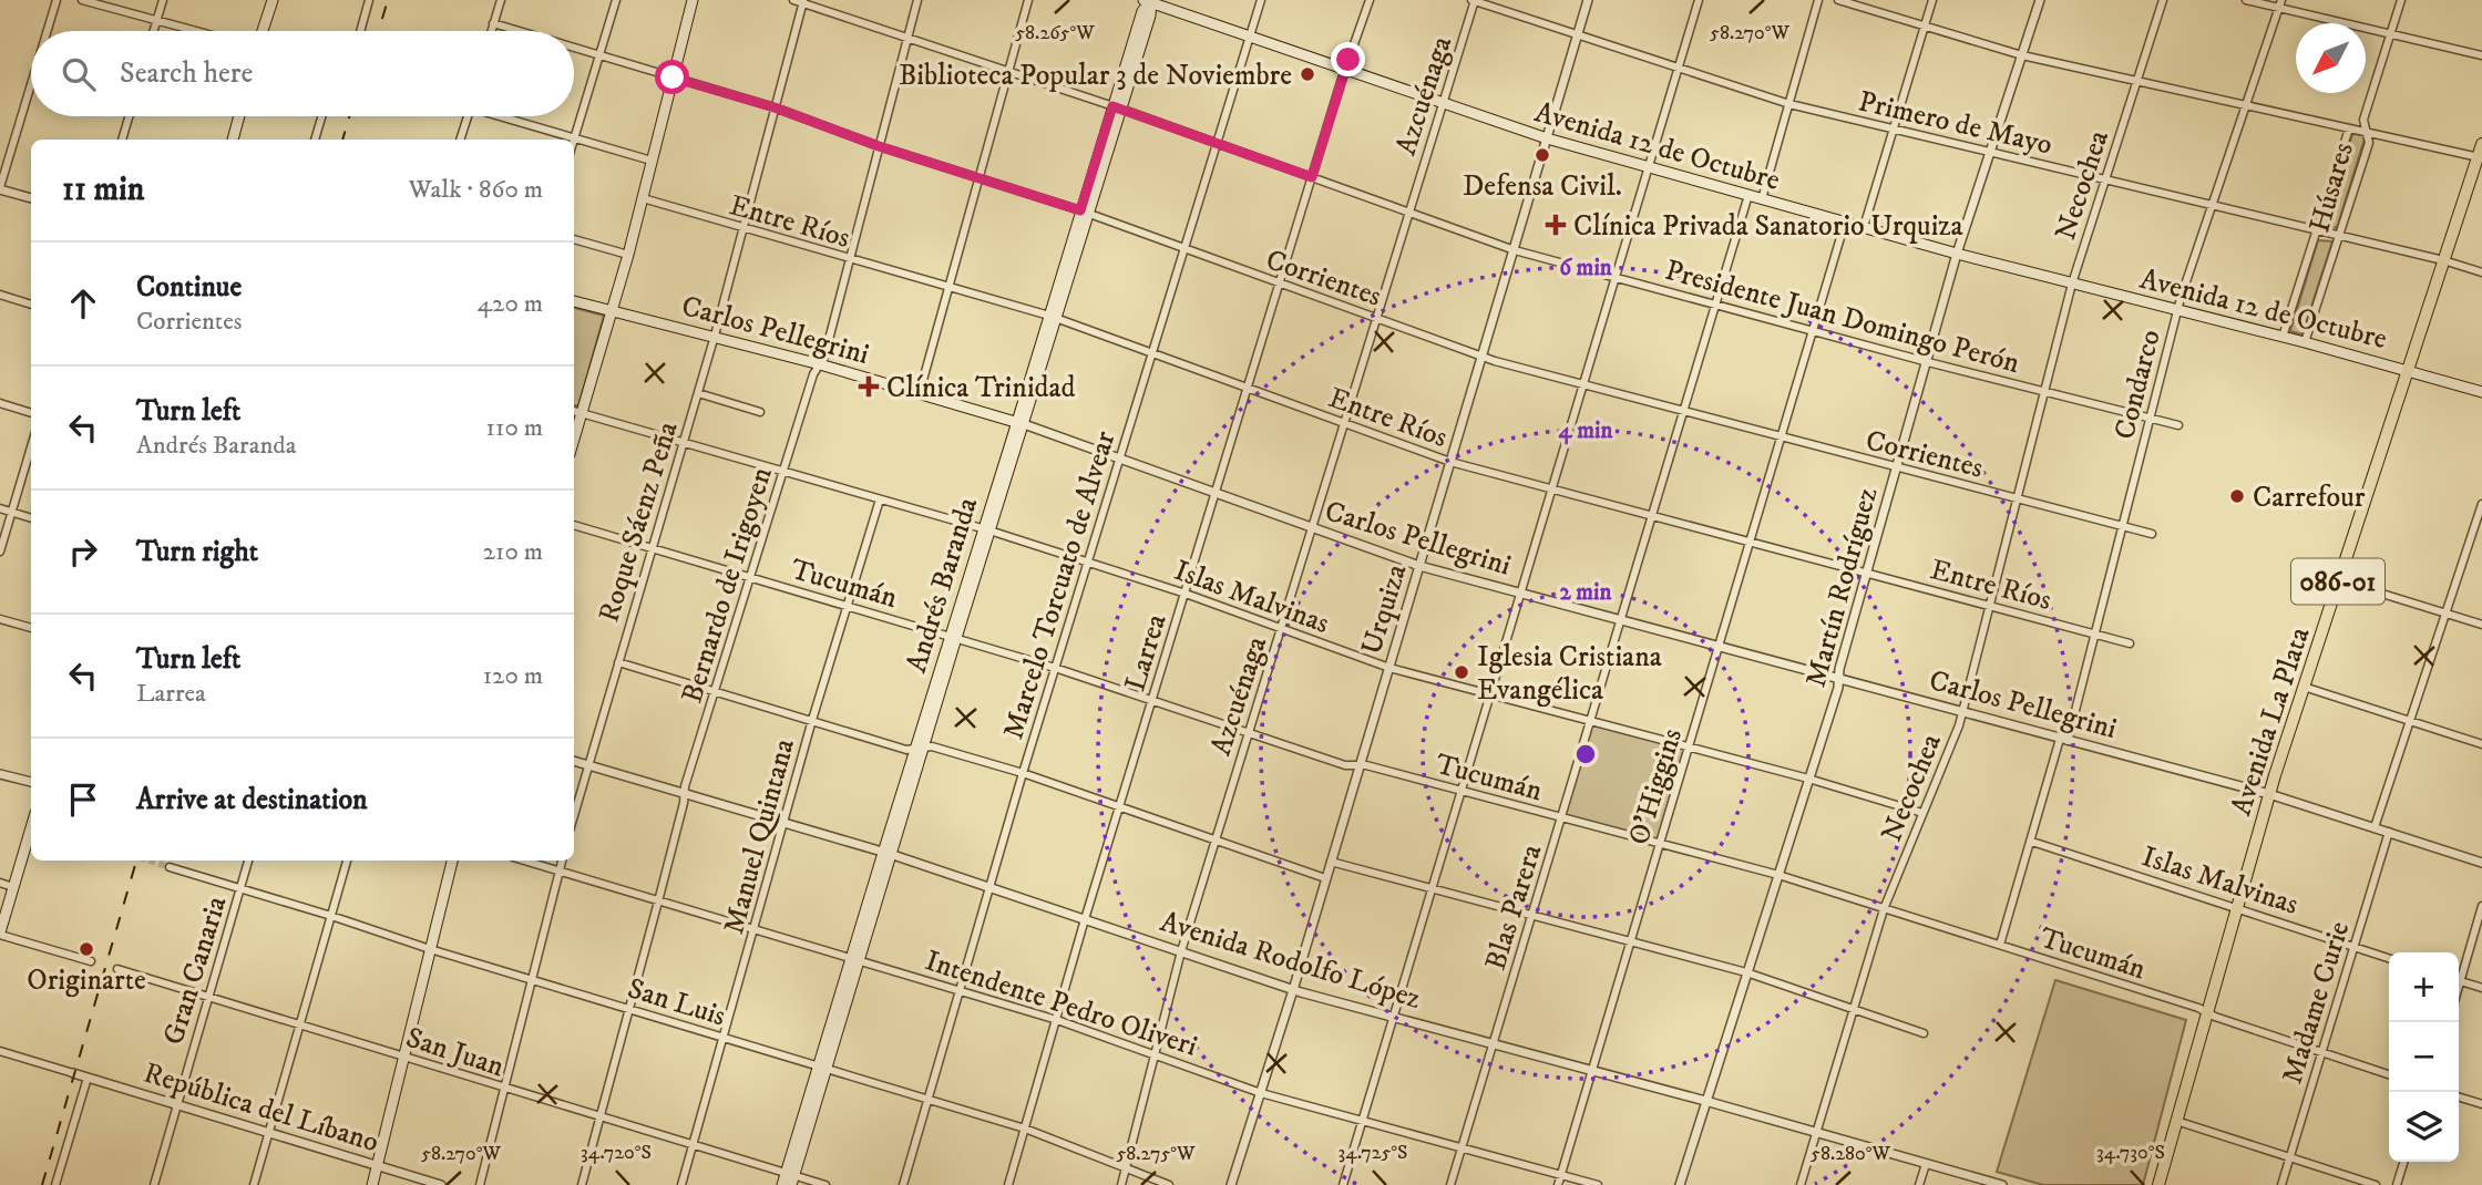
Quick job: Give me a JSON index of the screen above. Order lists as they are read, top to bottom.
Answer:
{
  "streets": {
    "main road": [
      "Avenida 12 de Octubre",
      "Carlos Pellegrini",
      "086-01",
      "Andrés Baranda",
      "Avenida La Plata"
    ],
    "street": [
      "Azcuénaga",
      "Primero de Mayo",
      "Necochea",
      "Húsares",
      "Entre Ríos",
      "Corrientes",
      "Presidente Juan Domingo Perón",
      "Condarco",
      "Roque Sáenz Peña",
      "Tucumán",
      "Bernardo de Irigoyen",
      "Marcelo Torcuato de Alvear",
      "Martín Rodríguez",
      "Islas Malvinas",
      "Urquiza",
      "Larrea",
      "O'Higgins",
      "Manuel Quintana",
      "Blas Parera",
      "Avenida Rodolfo López",
      "Gran Canaria",
      "San Luis",
      "Intendente Pedro Oliveri",
      "Madame Curie",
      "San Juan",
      "República del Líbano"
    ]
  },
  "crossings": [
    ["Azcuénaga", "Primero de Mayo"],
    ["Azcuénaga", "Avenida 12 de Octubre"],
    ["Azcuénaga", "Entre Ríos"],
    ["Azcuénaga", "Corrientes"],
    ["Azcuénaga", "Presidente Juan Domingo Perón"],
    ["Azcuénaga", "Carlos Pellegrini"],
    ["Azcuénaga", "Tucumán"],
    ["Azcuénaga", "Islas Malvinas"],
    ["Azcuénaga", "Avenida Rodolfo López"],
    ["Azcuénaga", "San Luis"],
    ["Azcuénaga", "Intendente Pedro Oliveri"],
    ["Primero de Mayo", "Necochea"],
    ["Primero de Mayo", "Húsares"],
    ["Primero de Mayo", "Condarco"],
    ["Primero de Mayo", "Martín Rodríguez"],
    ["Primero de Mayo", "Urquiza"],
    ["Primero de Mayo", "Avenida La Plata"],
    ["Avenida 12 de Octubre", "Necochea"],
    ["Avenida 12 de Octubre", "Húsares"],
    ["Avenida 12 de Octubre", "Condarco"],
    ["Avenida 12 de Octubre", "Andrés Baranda"],
    ["Avenida 12 de Octubre", "Marcelo Torcuato de Alvear"],
    ["Avenida 12 de Octubre", "Martín Rodríguez"],
    ["Avenida 12 de Octubre", "Urquiza"],
    ["Avenida 12 de Octubre", "Larrea"],
    ["Avenida 12 de Octubre", "Avenida La Plata"],
    ["Avenida 12 de Octubre", "O'Higgins"],
    ["Avenida 12 de Octubre", "Blas Parera"],
    ["Necochea", "Entre Ríos"],
    ["Necochea", "Corrientes"],
    ["Necochea", "Presidente Juan Domingo Perón"],
    ["Necochea", "Carlos Pellegrini"],
    ["Necochea", "Tucumán"],
    ["Necochea", "Islas Malvinas"],
    ["Necochea", "Avenida Rodolfo López"],
    ["Entre Ríos", "Condarco"],
    ["Entre Ríos", "Roque Sáenz Peña"],
    ["Entre Ríos", "Bernardo de Irigoyen"],
    ["Entre Ríos", "Andrés Baranda"],
    ["Entre Ríos", "Marcelo Torcuato de Alvear"],
    ["Entre Ríos", "Martín Rodríguez"],
    ["Entre Ríos", "Urquiza"],
    ["Entre Ríos", "Larrea"],
    ["Entre Ríos", "O'Higgins"],
    ["Entre Ríos", "Blas Parera"],
    ["Corrientes", "Condarco"],
    ["Corrientes", "Roque Sáenz Peña"],
    ["Corrientes", "Bernardo de Irigoyen"],
    ["Corrientes", "Andrés Baranda"],
    ["Corrientes", "Marcelo Torcuato de Alvear"],
    ["Corrientes", "Martín Rodríguez"],
    ["Corrientes", "Urquiza"],
    ["Corrientes", "Larrea"],
    ["Corrientes", "O'Higgins"],
    ["Corrientes", "Blas Parera"],
    ["Presidente Juan Domingo Perón", "Condarco"],
    ["Presidente Juan Domingo Perón", "Roque Sáenz Peña"],
    ["Presidente Juan Domingo Perón", "Bernardo de Irigoyen"],
    ["Presidente Juan Domingo Perón", "Andrés Baranda"],
    ["Presidente Juan Domingo Perón", "Marcelo Torcuato de Alvear"],
    ["Presidente Juan Domingo Perón", "Martín Rodríguez"],
    ["Presidente Juan Domingo Perón", "Urquiza"],
    ["Presidente Juan Domingo Perón", "Larrea"],
    ["Presidente Juan Domingo Perón", "O'Higgins"],
    ["Presidente Juan Domingo Perón", "Blas Parera"],
    ["Carlos Pellegrini", "Condarco"],
    ["Carlos Pellegrini", "Roque Sáenz Peña"],
    ["Carlos Pellegrini", "Bernardo de Irigoyen"],
    ["Carlos Pellegrini", "Andrés Baranda"],
    ["Carlos Pellegrini", "Marcelo Torcuato de Alvear"],
    ["Carlos Pellegrini", "Martín Rodríguez"],
    ["Carlos Pellegrini", "Urquiza"],
    ["Carlos Pellegrini", "Larrea"],
    ["Carlos Pellegrini", "Avenida La Plata"],
    ["Carlos Pellegrini", "O'Higgins"],
    ["Carlos Pellegrini", "Blas Parera"],
    ["Carlos Pellegrini", "Madame Curie"],
    ["Condarco", "Tucumán"],
    ["Condarco", "Islas Malvinas"],
    ["Roque Sáenz Peña", "Tucumán"],
    ["Roque Sáenz Peña", "Islas Malvinas"],
    ["Roque Sáenz Peña", "Avenida Rodolfo López"],
    ["Tucumán", "Bernardo de Irigoyen"],
    ["Tucumán", "Andrés Baranda"],
    ["Tucumán", "Marcelo Torcuato de Alvear"],
    ["Tucumán", "Martín Rodríguez"],
    ["Tucumán", "Urquiza"],
    ["Tucumán", "Larrea"],
    ["Tucumán", "Avenida La Plata"],
    ["Tucumán", "O'Higgins"],
    ["Tucumán", "Manuel Quintana"],
    ["Tucumán", "Blas Parera"],
    ["Tucumán", "Madame Curie"],
    ["Bernardo de Irigoyen", "Islas Malvinas"],
    ["Bernardo de Irigoyen", "Avenida Rodolfo López"],
    ["Bernardo de Irigoyen", "San Luis"],
    ["Bernardo de Irigoyen", "Intendente Pedro Oliveri"],
    ["Bernardo de Irigoyen", "San Juan"],
    ["Andrés Baranda", "Islas Malvinas"],
    ["Andrés Baranda", "Avenida Rodolfo López"],
    ["Andrés Baranda", "San Luis"],
    ["Andrés Baranda", "Intendente Pedro Oliveri"],
    ["Andrés Baranda", "San Juan"],
    ["Marcelo Torcuato de Alvear", "Islas Malvinas"],
    ["Marcelo Torcuato de Alvear", "Avenida Rodolfo López"],
    ["Marcelo Torcuato de Alvear", "San Luis"],
    ["Marcelo Torcuato de Alvear", "Intendente Pedro Oliveri"],
    ["Martín Rodríguez", "Islas Malvinas"],
    ["Martín Rodríguez", "Avenida Rodolfo López"],
    ["Islas Malvinas", "Urquiza"],
    ["Islas Malvinas", "Larrea"],
    ["Islas Malvinas", "Avenida La Plata"],
    ["Islas Malvinas", "O'Higgins"],
    ["Islas Malvinas", "Manuel Quintana"],
    ["Islas Malvinas", "Blas Parera"],
    ["Islas Malvinas", "Madame Curie"],
    ["Urquiza", "Avenida Rodolfo López"],
    ["Urquiza", "Intendente Pedro Oliveri"],
    ["Larrea", "Avenida Rodolfo López"],
    ["Larrea", "San Luis"],
    ["Larrea", "Intendente Pedro Oliveri"],
    ["O'Higgins", "Avenida Rodolfo López"],
    ["O'Higgins", "Intendente Pedro Oliveri"],
    ["Manuel Quintana", "Avenida Rodolfo López"],
    ["Manuel Quintana", "San Luis"],
    ["Manuel Quintana", "Intendente Pedro Oliveri"],
    ["Manuel Quintana", "San Juan"],
    ["Blas Parera", "Avenida Rodolfo López"],
    ["Blas Parera", "Intendente Pedro Oliveri"],
    ["Gran Canaria", "San Luis"],
    ["Gran Canaria", "San Juan"],
    ["Gran Canaria", "República del Líbano"]
  ],
  "places": {
    "other": [
      "Biblioteca Popular 3 de Noviembre",
      "Defensa Civil.",
      "Carrefour",
      "Iglesia Cristiana Evangélica",
      "Originarte"
    ],
    "health": ["Clínica Privada Sanatorio Urquiza", "Clínica Trinidad"]
  },
  "north": "bottom left",
  "page": {
    "search": "Search here",
    "heading": ["11 min", "Walk · 860 m"],
    "list": [
      ["Continue", "Corrientes", "420 m"],
      ["Turn left", "Andrés Baranda", "110 m"],
      ["Turn right", "210 m"],
      ["Turn left", "Larrea", "120 m"],
      "Arrive at destination"
    ],
    "map_buttons": ["+", "−"]
  },
  "coordinates": [
    "58.265°W",
    "58.270°W",
    "34.720°S",
    "34.725°S",
    "34.730°S",
    "58.275°W",
    "58.280°W"
  ],
  "rings": ["6 min", "4 min", "2 min"]
}
